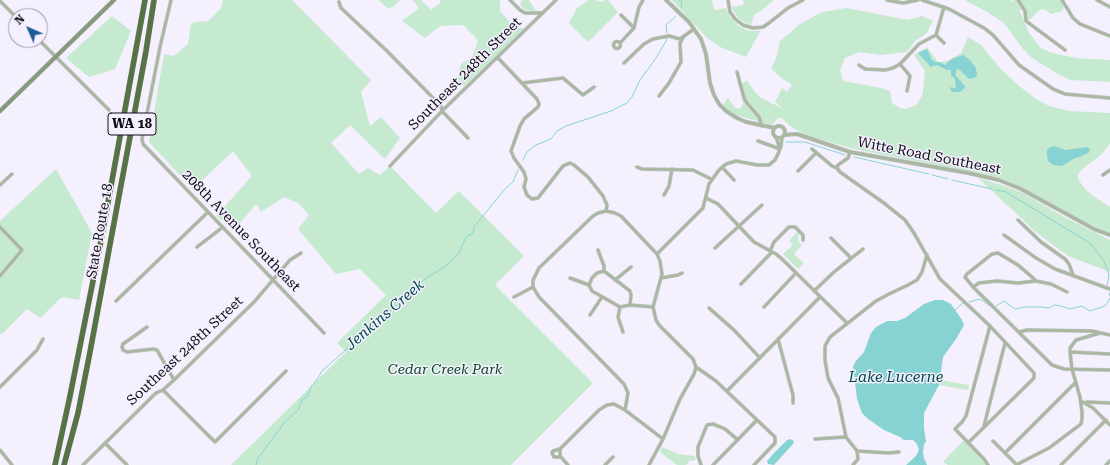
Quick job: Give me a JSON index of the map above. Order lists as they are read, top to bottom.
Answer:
{
  "streets": {
    "highway": ["WA 18", "State Route 18"],
    "street": ["Southeast 248th Street", "Witte Road Southeast", "208th Avenue Southeast"]
  },
  "crossings": [
    ["Southeast 248th Street", "208th Avenue Southeast"]
  ],
  "water": ["Jenkins Creek", "Lake Lucerne"],
  "parks": ["Cedar Creek Park"],
  "north": "top left"
}
